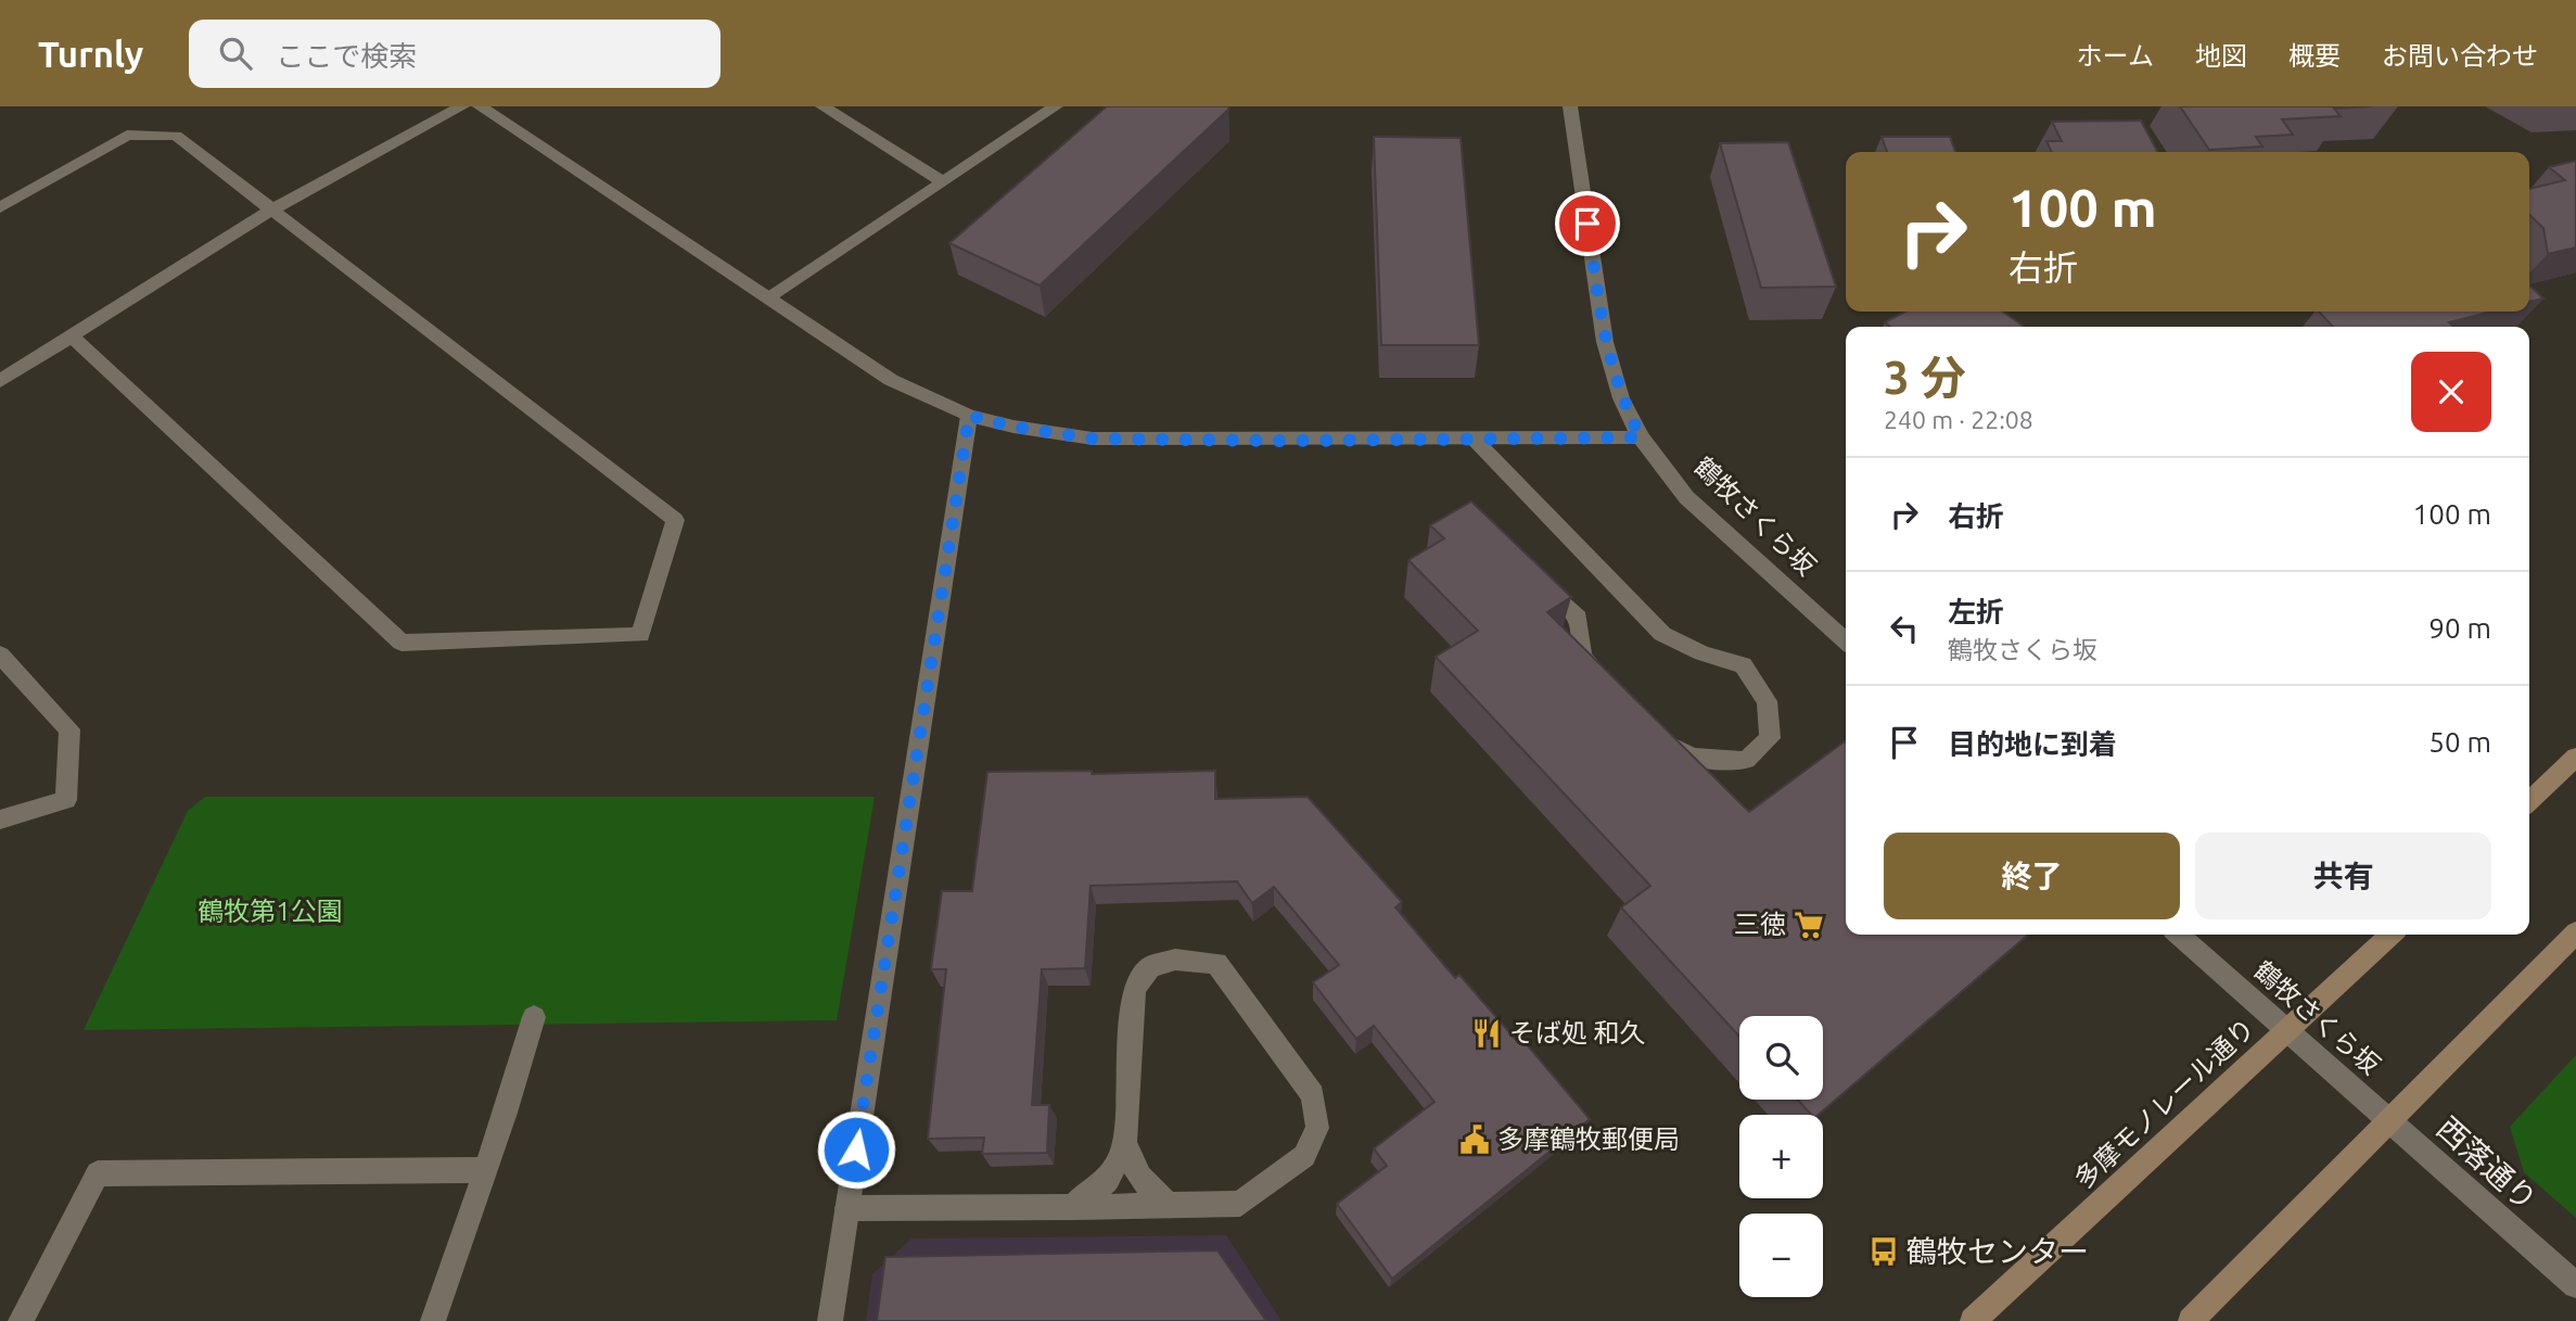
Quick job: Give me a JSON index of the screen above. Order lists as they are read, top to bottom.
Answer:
{
  "streets": {
    "main road": ["多摩モノレール通り"],
    "street": ["鶴牧さくら坂", "西落通り"]
  },
  "crossings": [
    ["鶴牧さくら坂", "多摩モノレール通り"],
    ["鶴牧さくら坂", "西落通り"]
  ],
  "parks": ["鶴牧第1公園"],
  "places": {
    "supermarket": ["三徳"],
    "restaurant": ["そば処 和久"],
    "public building": ["多摩鶴牧郵便局"],
    "bus stop": ["鶴牧センター"]
  },
  "page": {
    "header": "Turnly",
    "search": "ここで検索",
    "nav": [
      "ホーム",
      "地図",
      "概要",
      "お問い合わせ"
    ],
    "turn": ["100 m", "右折"],
    "heading": ["3 分", "240 m · 22:08"],
    "list": [
      {
        "name": "右折",
        "value": "100 m"
      },
      {
        "name": "左折",
        "note": "鶴牧さくら坂",
        "value": "90 m"
      },
      {
        "name": "目的地に到着",
        "value": "50 m"
      }
    ],
    "buttons": ["終了", "共有"],
    "map_buttons": ["+", "−"]
  }
}
